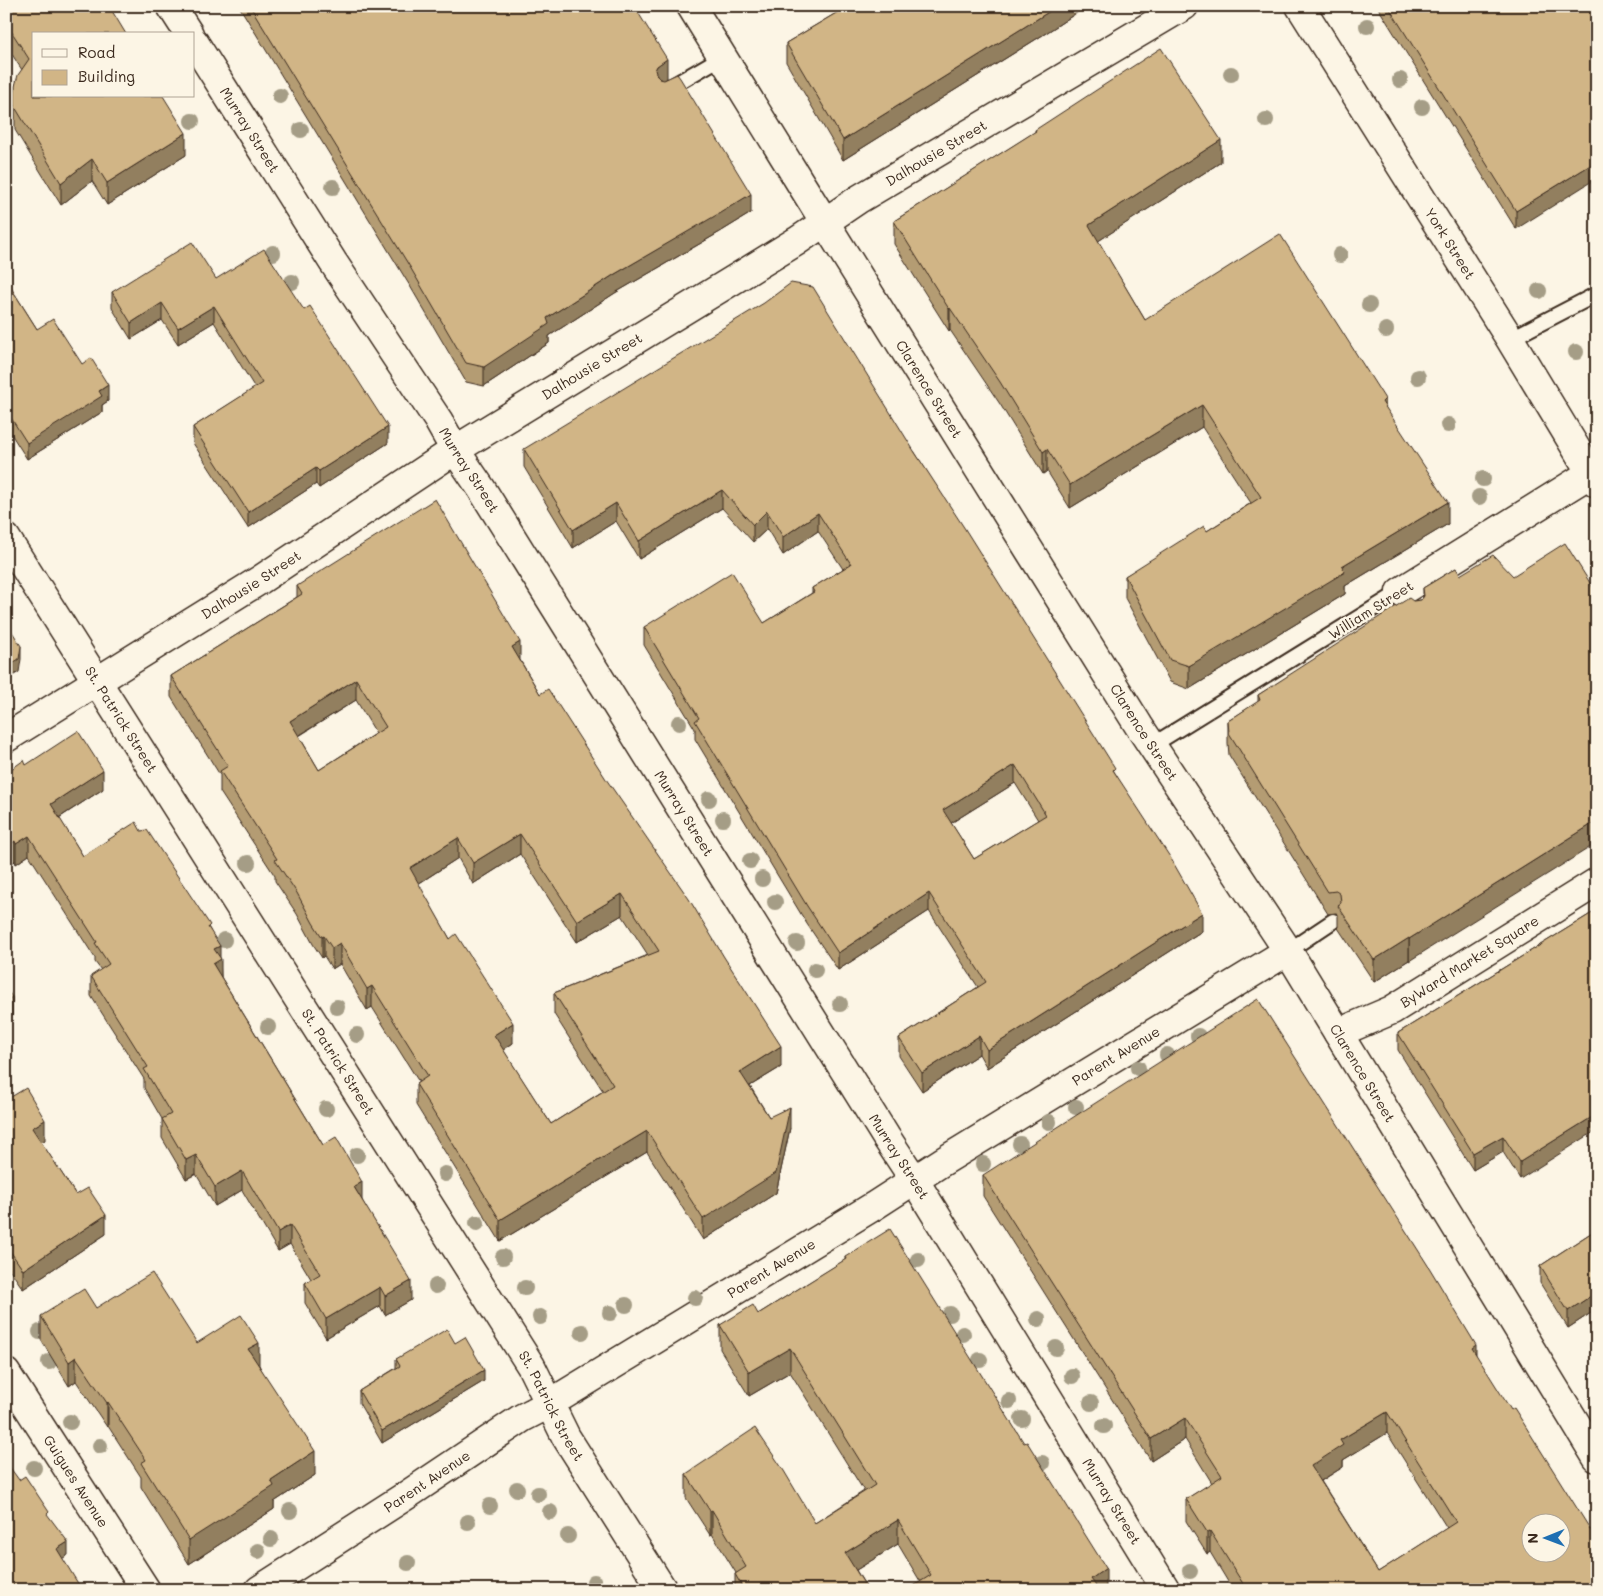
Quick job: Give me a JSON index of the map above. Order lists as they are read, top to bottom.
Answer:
{
  "streets": {
    "street": [
      "Murray Street",
      "Dalhousie Street",
      "York Street",
      "Clarence Street",
      "William Street",
      "St. Patrick Street",
      "ByWard Market Square",
      "Parent Avenue",
      "Guigues Avenue"
    ]
  },
  "crossings": [
    ["Murray Street", "Dalhousie Street"],
    ["Murray Street", "Parent Avenue"],
    ["Dalhousie Street", "Clarence Street"],
    ["Dalhousie Street", "St. Patrick Street"],
    ["York Street", "William Street"],
    ["Clarence Street", "William Street"],
    ["Clarence Street", "ByWard Market Square"],
    ["Clarence Street", "Parent Avenue"],
    ["St. Patrick Street", "Parent Avenue"]
  ],
  "legend": ["Road", "Building"],
  "north": "left"
}
